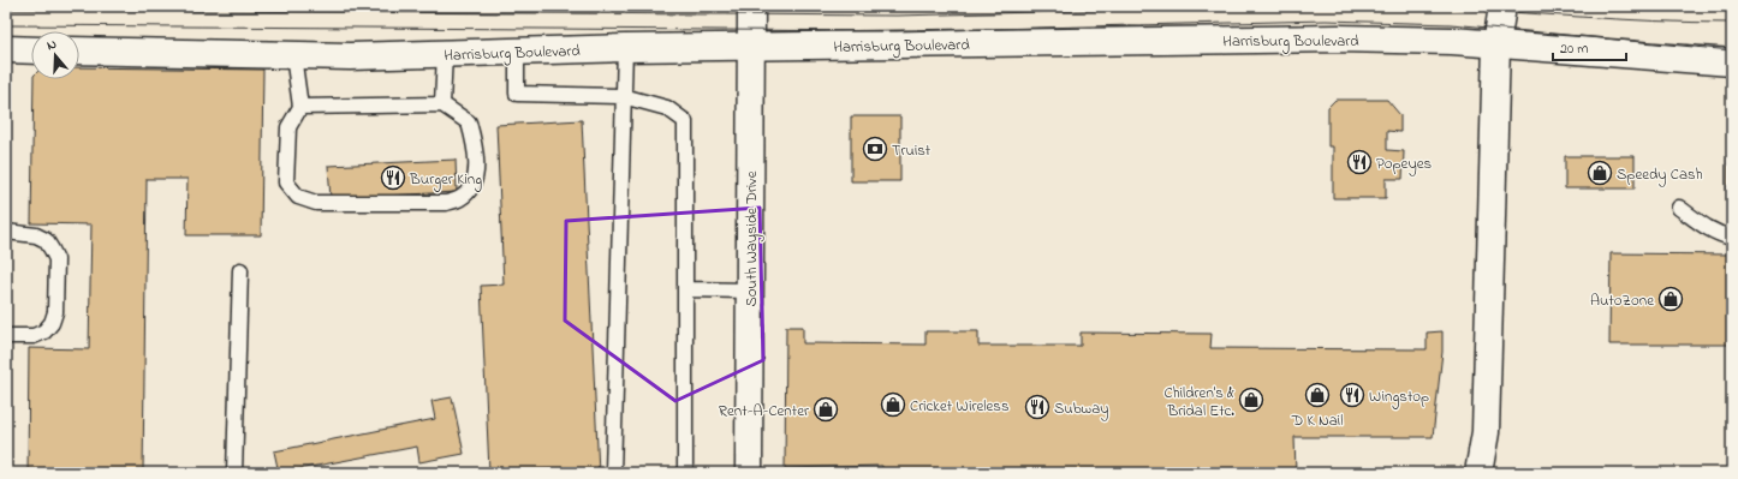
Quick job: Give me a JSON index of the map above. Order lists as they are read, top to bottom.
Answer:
{
  "streets": {
    "main road": ["Harrisburg Boulevard", "South Wayside Drive"]
  },
  "crossings": [
    ["Harrisburg Boulevard", "South Wayside Drive"]
  ],
  "places": {
    "bank": ["Truist"],
    "restaurant": [
      "Popeyes",
      "Burger King",
      "Wingstop",
      "Subway"
    ],
    "shop": [
      "Speedy Cash",
      "AutoZone",
      "D K Nail",
      "Children's & Bridal Etc.",
      "Cricket Wireless",
      "Rent-A-Center"
    ]
  },
  "scale_bar": "20 m",
  "north": "top"
}
